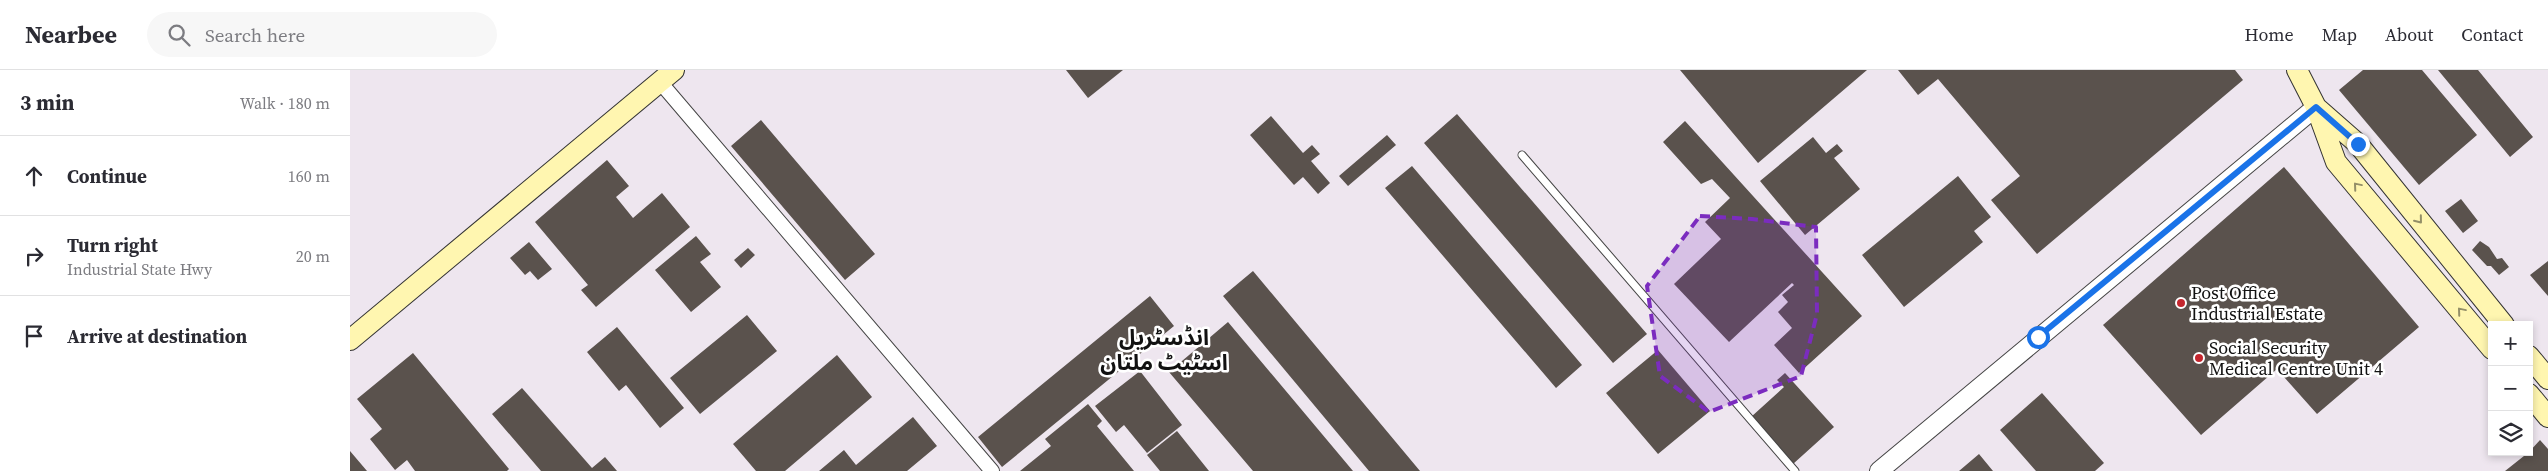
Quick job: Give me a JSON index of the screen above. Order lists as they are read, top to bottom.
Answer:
{
  "districts": ["انڈسٹریل اسٹیٹ ملتان"],
  "places": ["Post Office Industrial Estate", "Social Security Medical Centre Unit 4"],
  "page": {
    "header": "Nearbee",
    "search": "Search here",
    "nav": [
      "Home",
      "Map",
      "About",
      "Contact"
    ],
    "heading": ["3 min", "Walk · 180 m"],
    "list": [
      ["Continue", "160 m"],
      ["Turn right", "Industrial State Hwy", "20 m"],
      "Arrive at destination"
    ],
    "map_buttons": ["+", "−"]
  }
}
